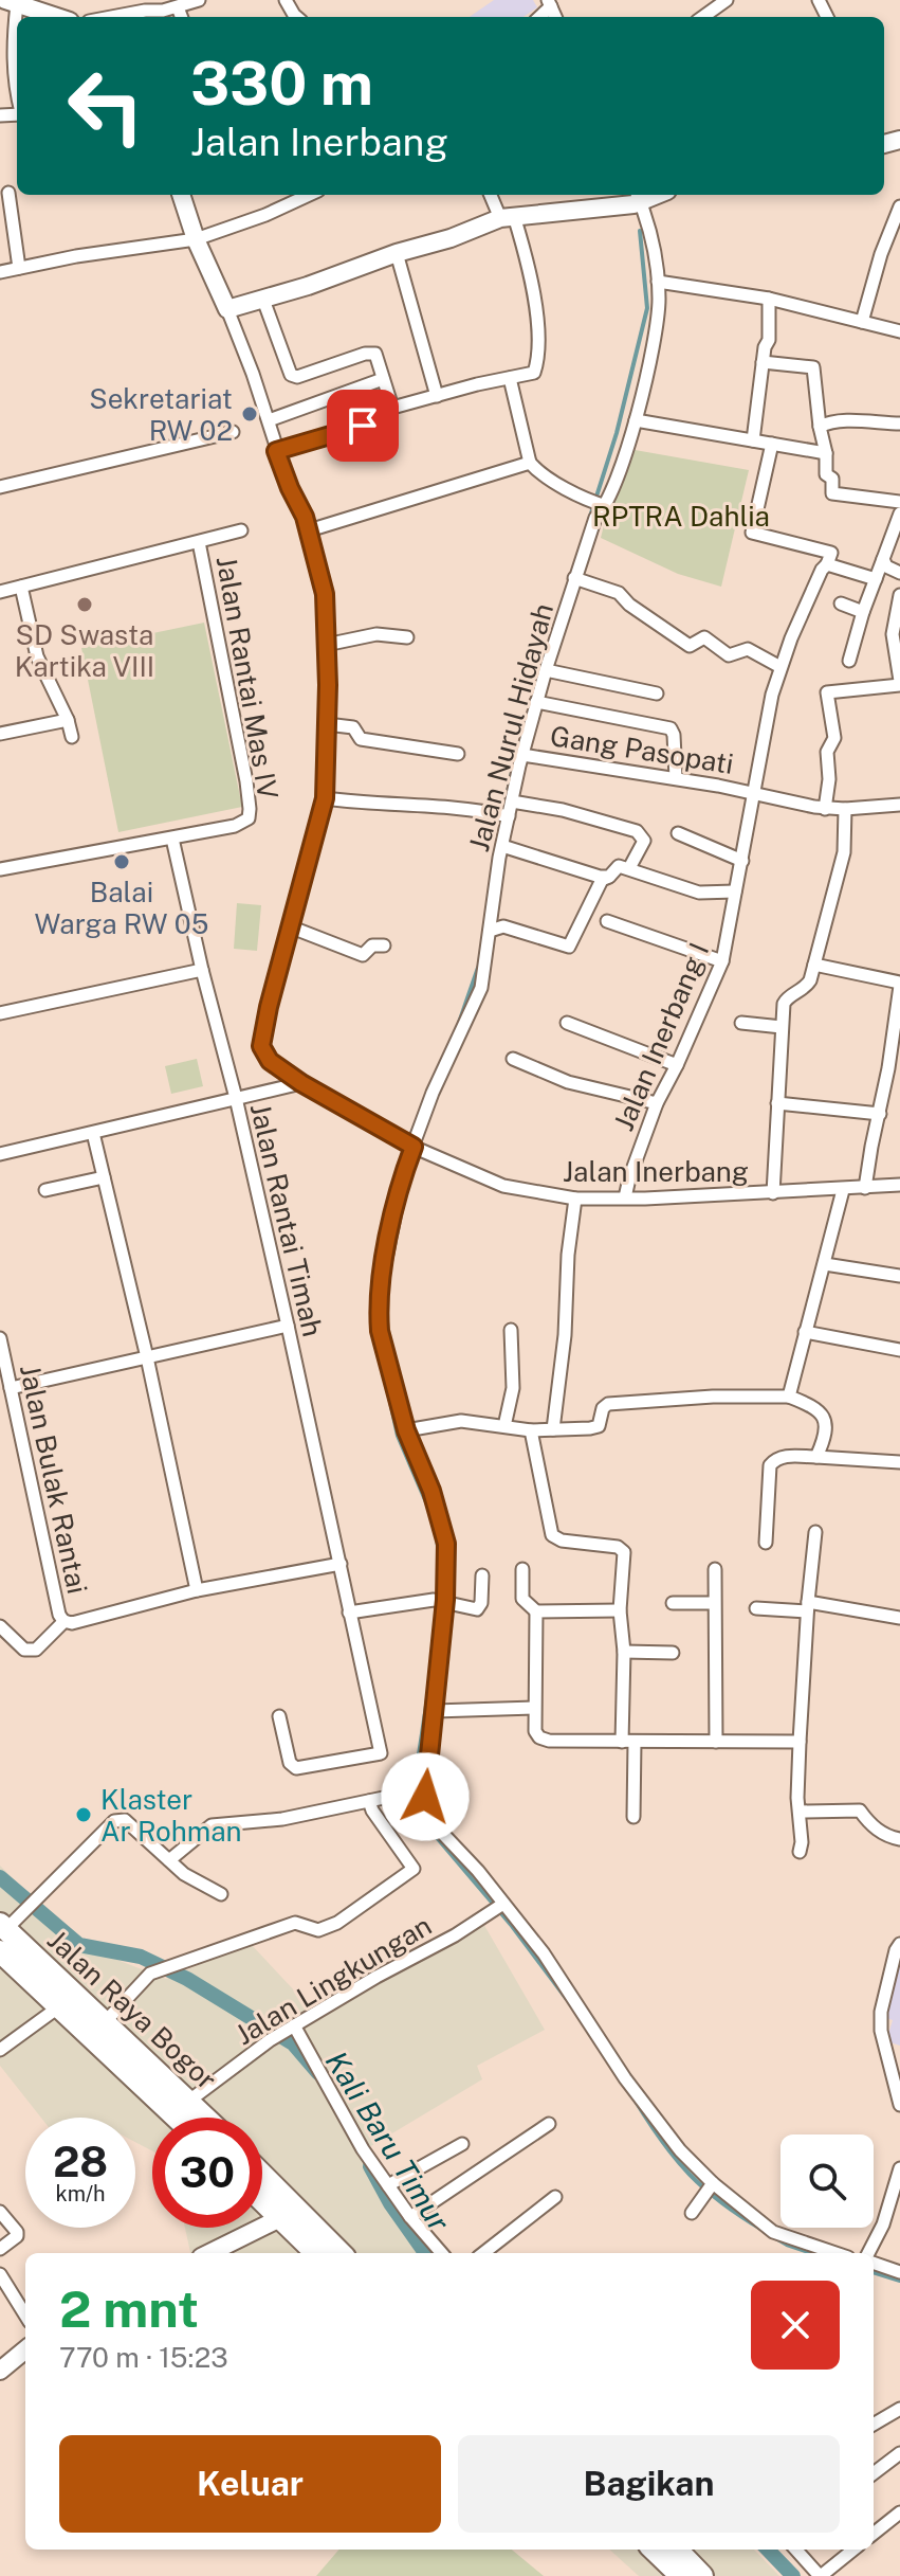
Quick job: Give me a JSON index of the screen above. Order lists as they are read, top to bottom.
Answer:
{
  "streets": {
    "highway": ["Jalan Raya Bogor"],
    "street": [
      "Jalan Rantai Mas IV",
      "Jalan Nurul Hidayah",
      "Gang Pasopati",
      "Jalan Inerbang I",
      "Jalan Inerbang",
      "Jalan Rantai Timah",
      "Jalan Bulak Rantai",
      "Jalan Lingkungan"
    ]
  },
  "crossings": [
    ["Jalan Rantai Mas IV", "Jalan Rantai Timah"],
    ["Jalan Nurul Hidayah", "Gang Pasopati"],
    ["Jalan Nurul Hidayah", "Jalan Inerbang"],
    ["Gang Pasopati", "Jalan Inerbang I"],
    ["Jalan Inerbang I", "Jalan Inerbang"],
    ["Jalan Lingkungan", "Jalan Raya Bogor"]
  ],
  "water": ["Kali Baru Timur"],
  "parks": ["RPTRA Dahlia"],
  "places": [
    "Sekretariat RW 02",
    "SD Swasta Kartika VIII",
    "Balai Warga RW 05",
    "Klaster Ar Rohman"
  ],
  "page": {
    "turn": ["330 m", "Jalan Inerbang"],
    "speed": "28 km/h",
    "limit": "30",
    "heading": ["2 mnt", "770 m · 15:23"],
    "buttons": ["Keluar", "Bagikan"]
  }
}
